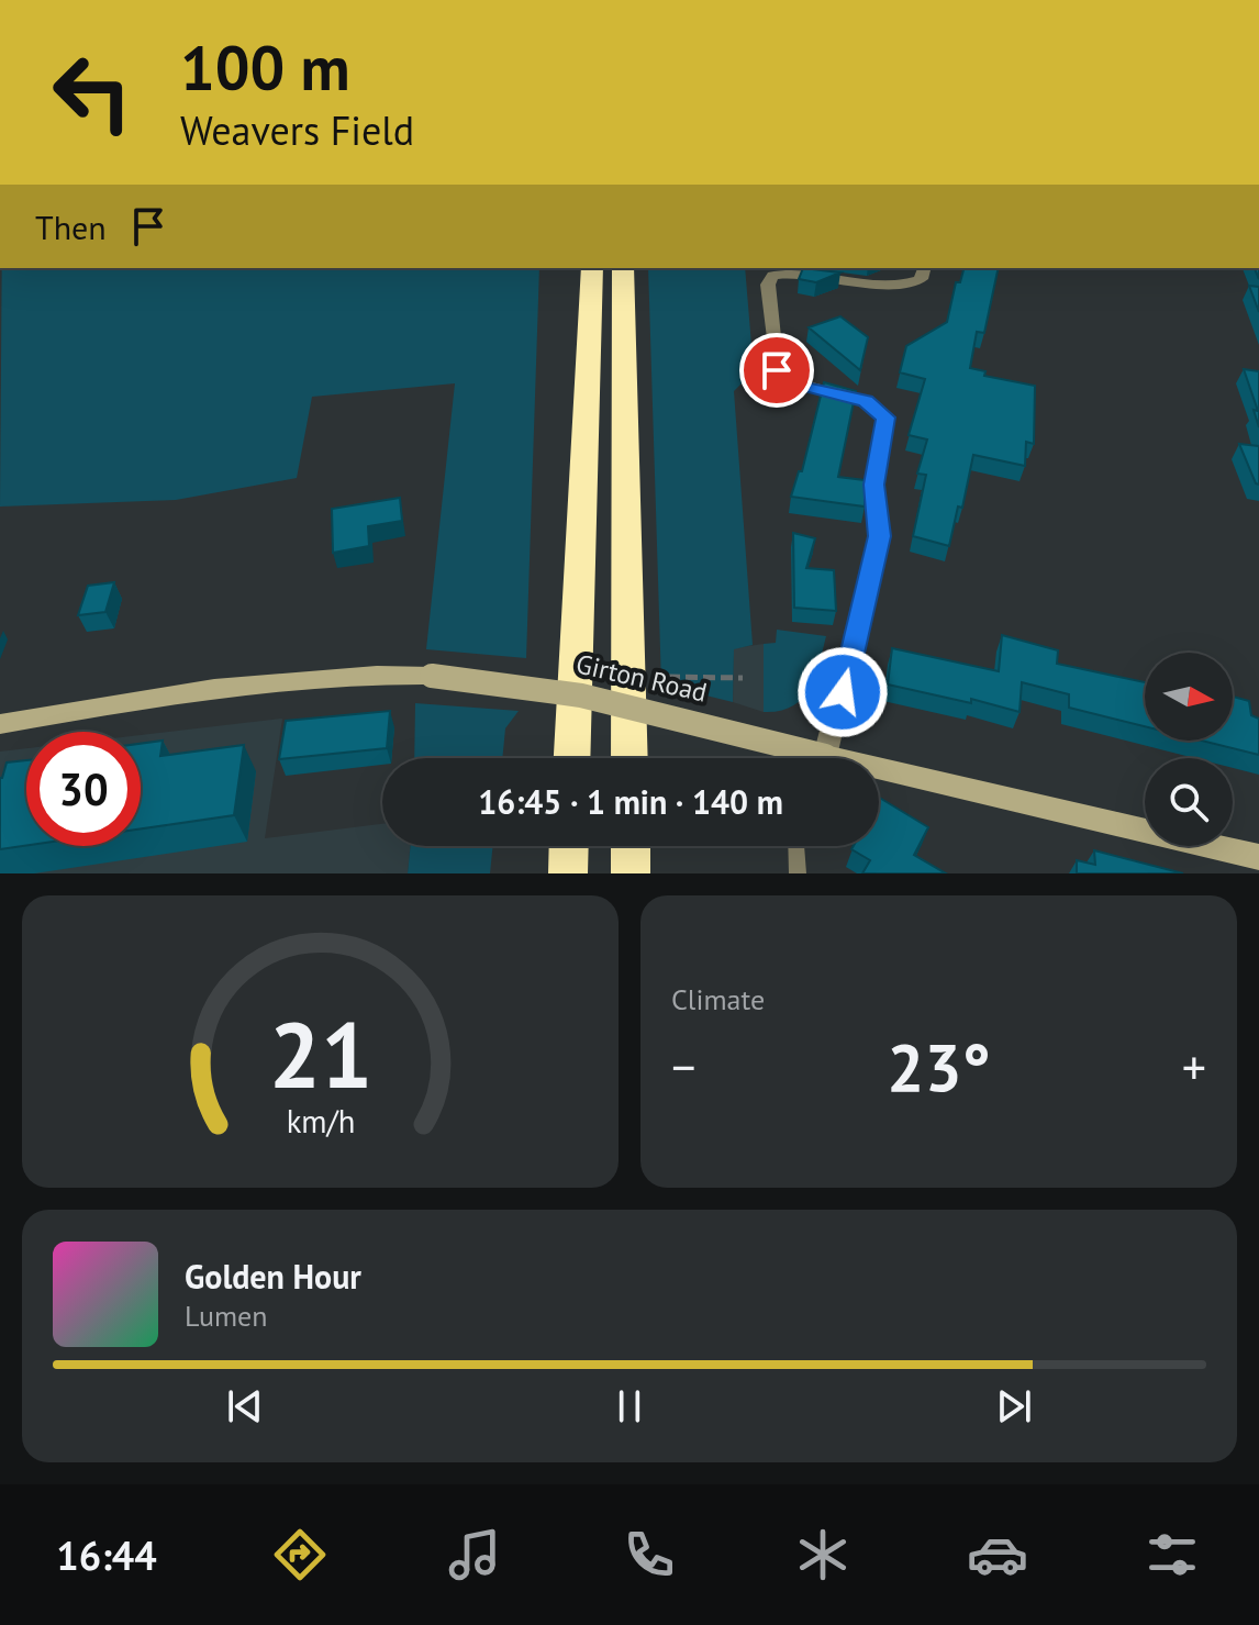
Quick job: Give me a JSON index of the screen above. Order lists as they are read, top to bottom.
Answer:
{
  "streets": {
    "street": ["Girton Road"]
  },
  "north": "right",
  "page": {
    "turn": ["100 m", "Weavers Field"],
    "then": "Then",
    "limit": "30",
    "trip": "16:45 · 1 min · 140 m",
    "tile": "Climate",
    "heat": ["−", "23°", "+"],
    "song": ["Golden Hour", "Lumen"],
    "tabs": "16:44",
    "gauge": ["21", "km/h"]
  }
}
